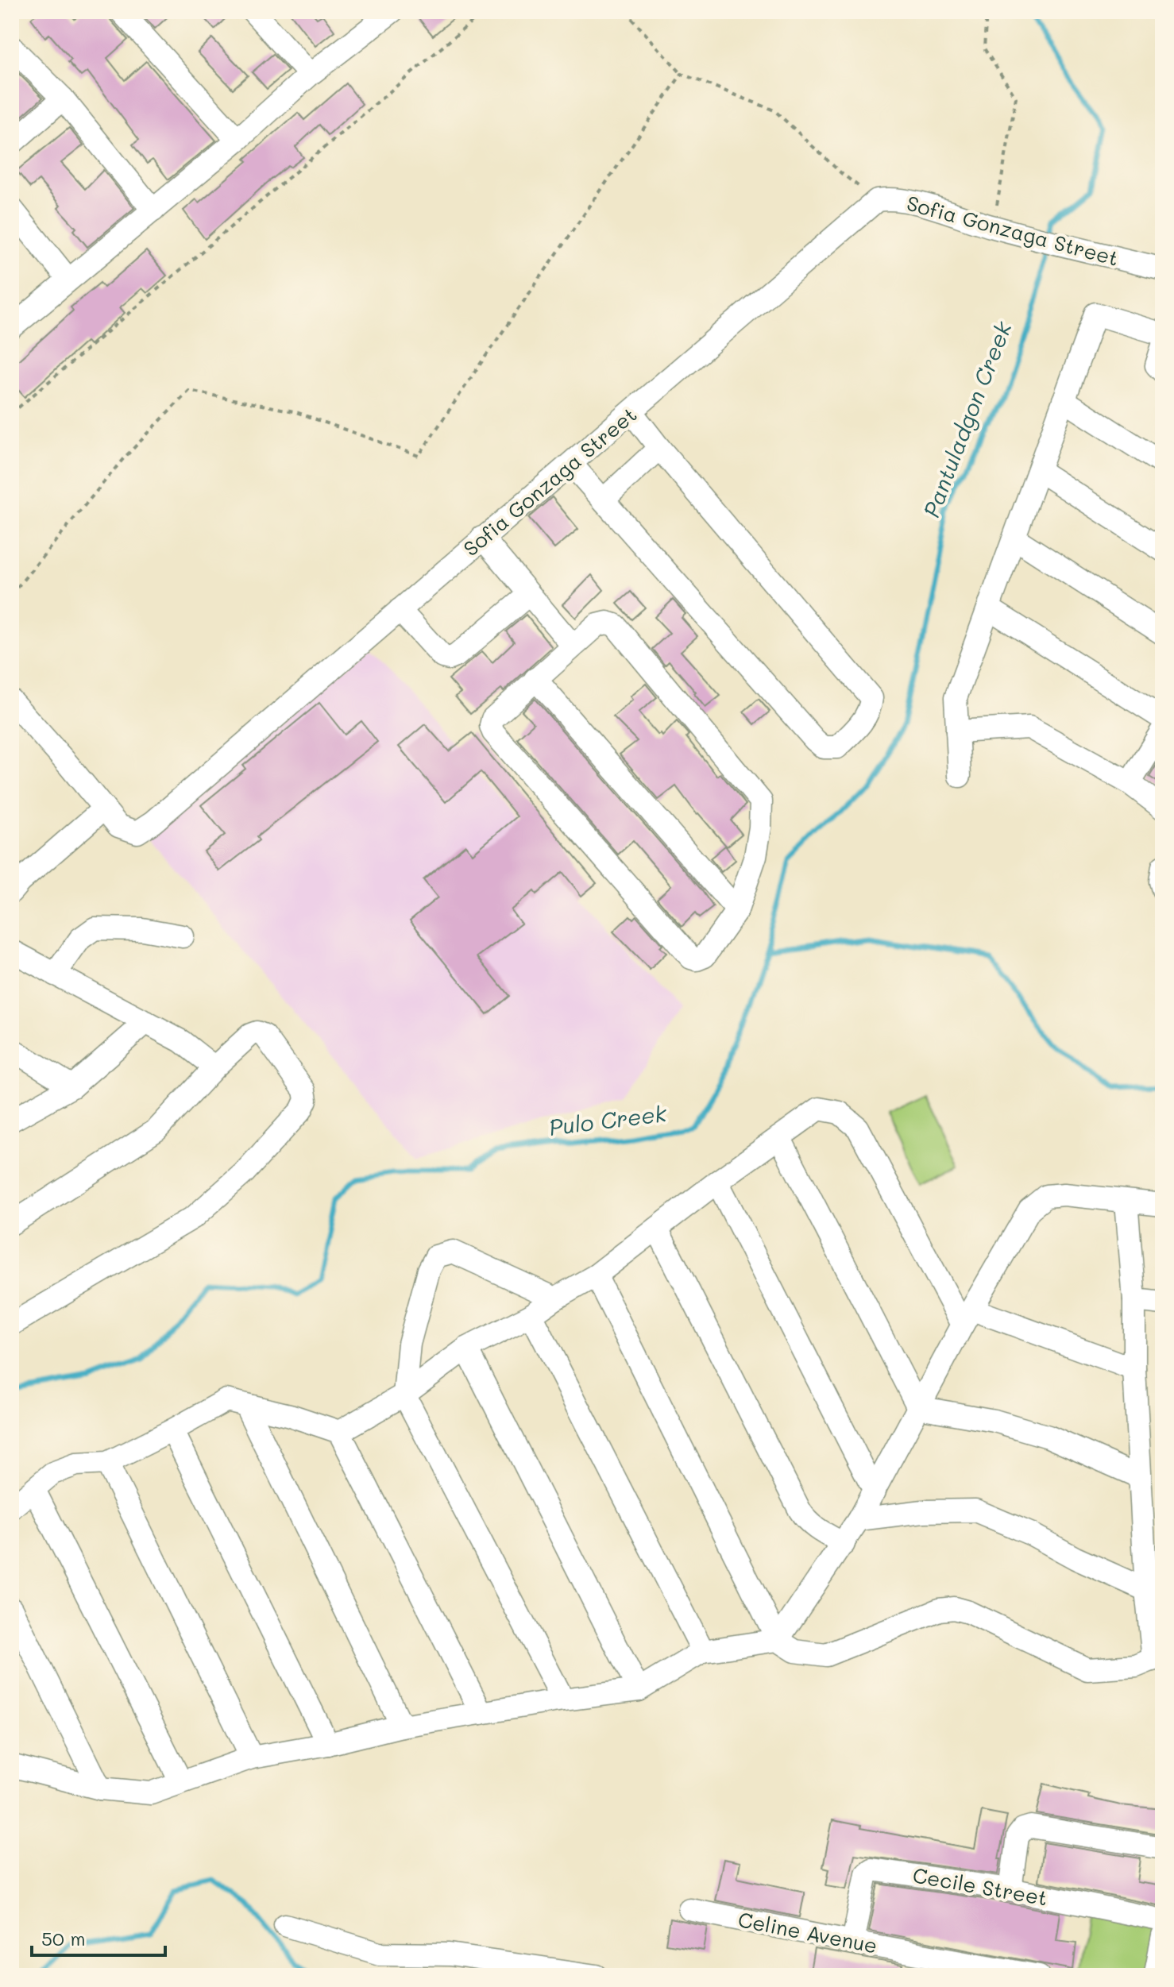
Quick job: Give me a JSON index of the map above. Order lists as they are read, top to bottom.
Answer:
{
  "streets": {
    "street": ["Sofia Gonzaga Street", "Cecile Street", "Celine Avenue"]
  },
  "crossings": [
    ["Cecile Street", "Celine Avenue"]
  ],
  "water": ["Pantuladgon Creek", "Pulo Creek"],
  "scale_bar": "50 m"
}
